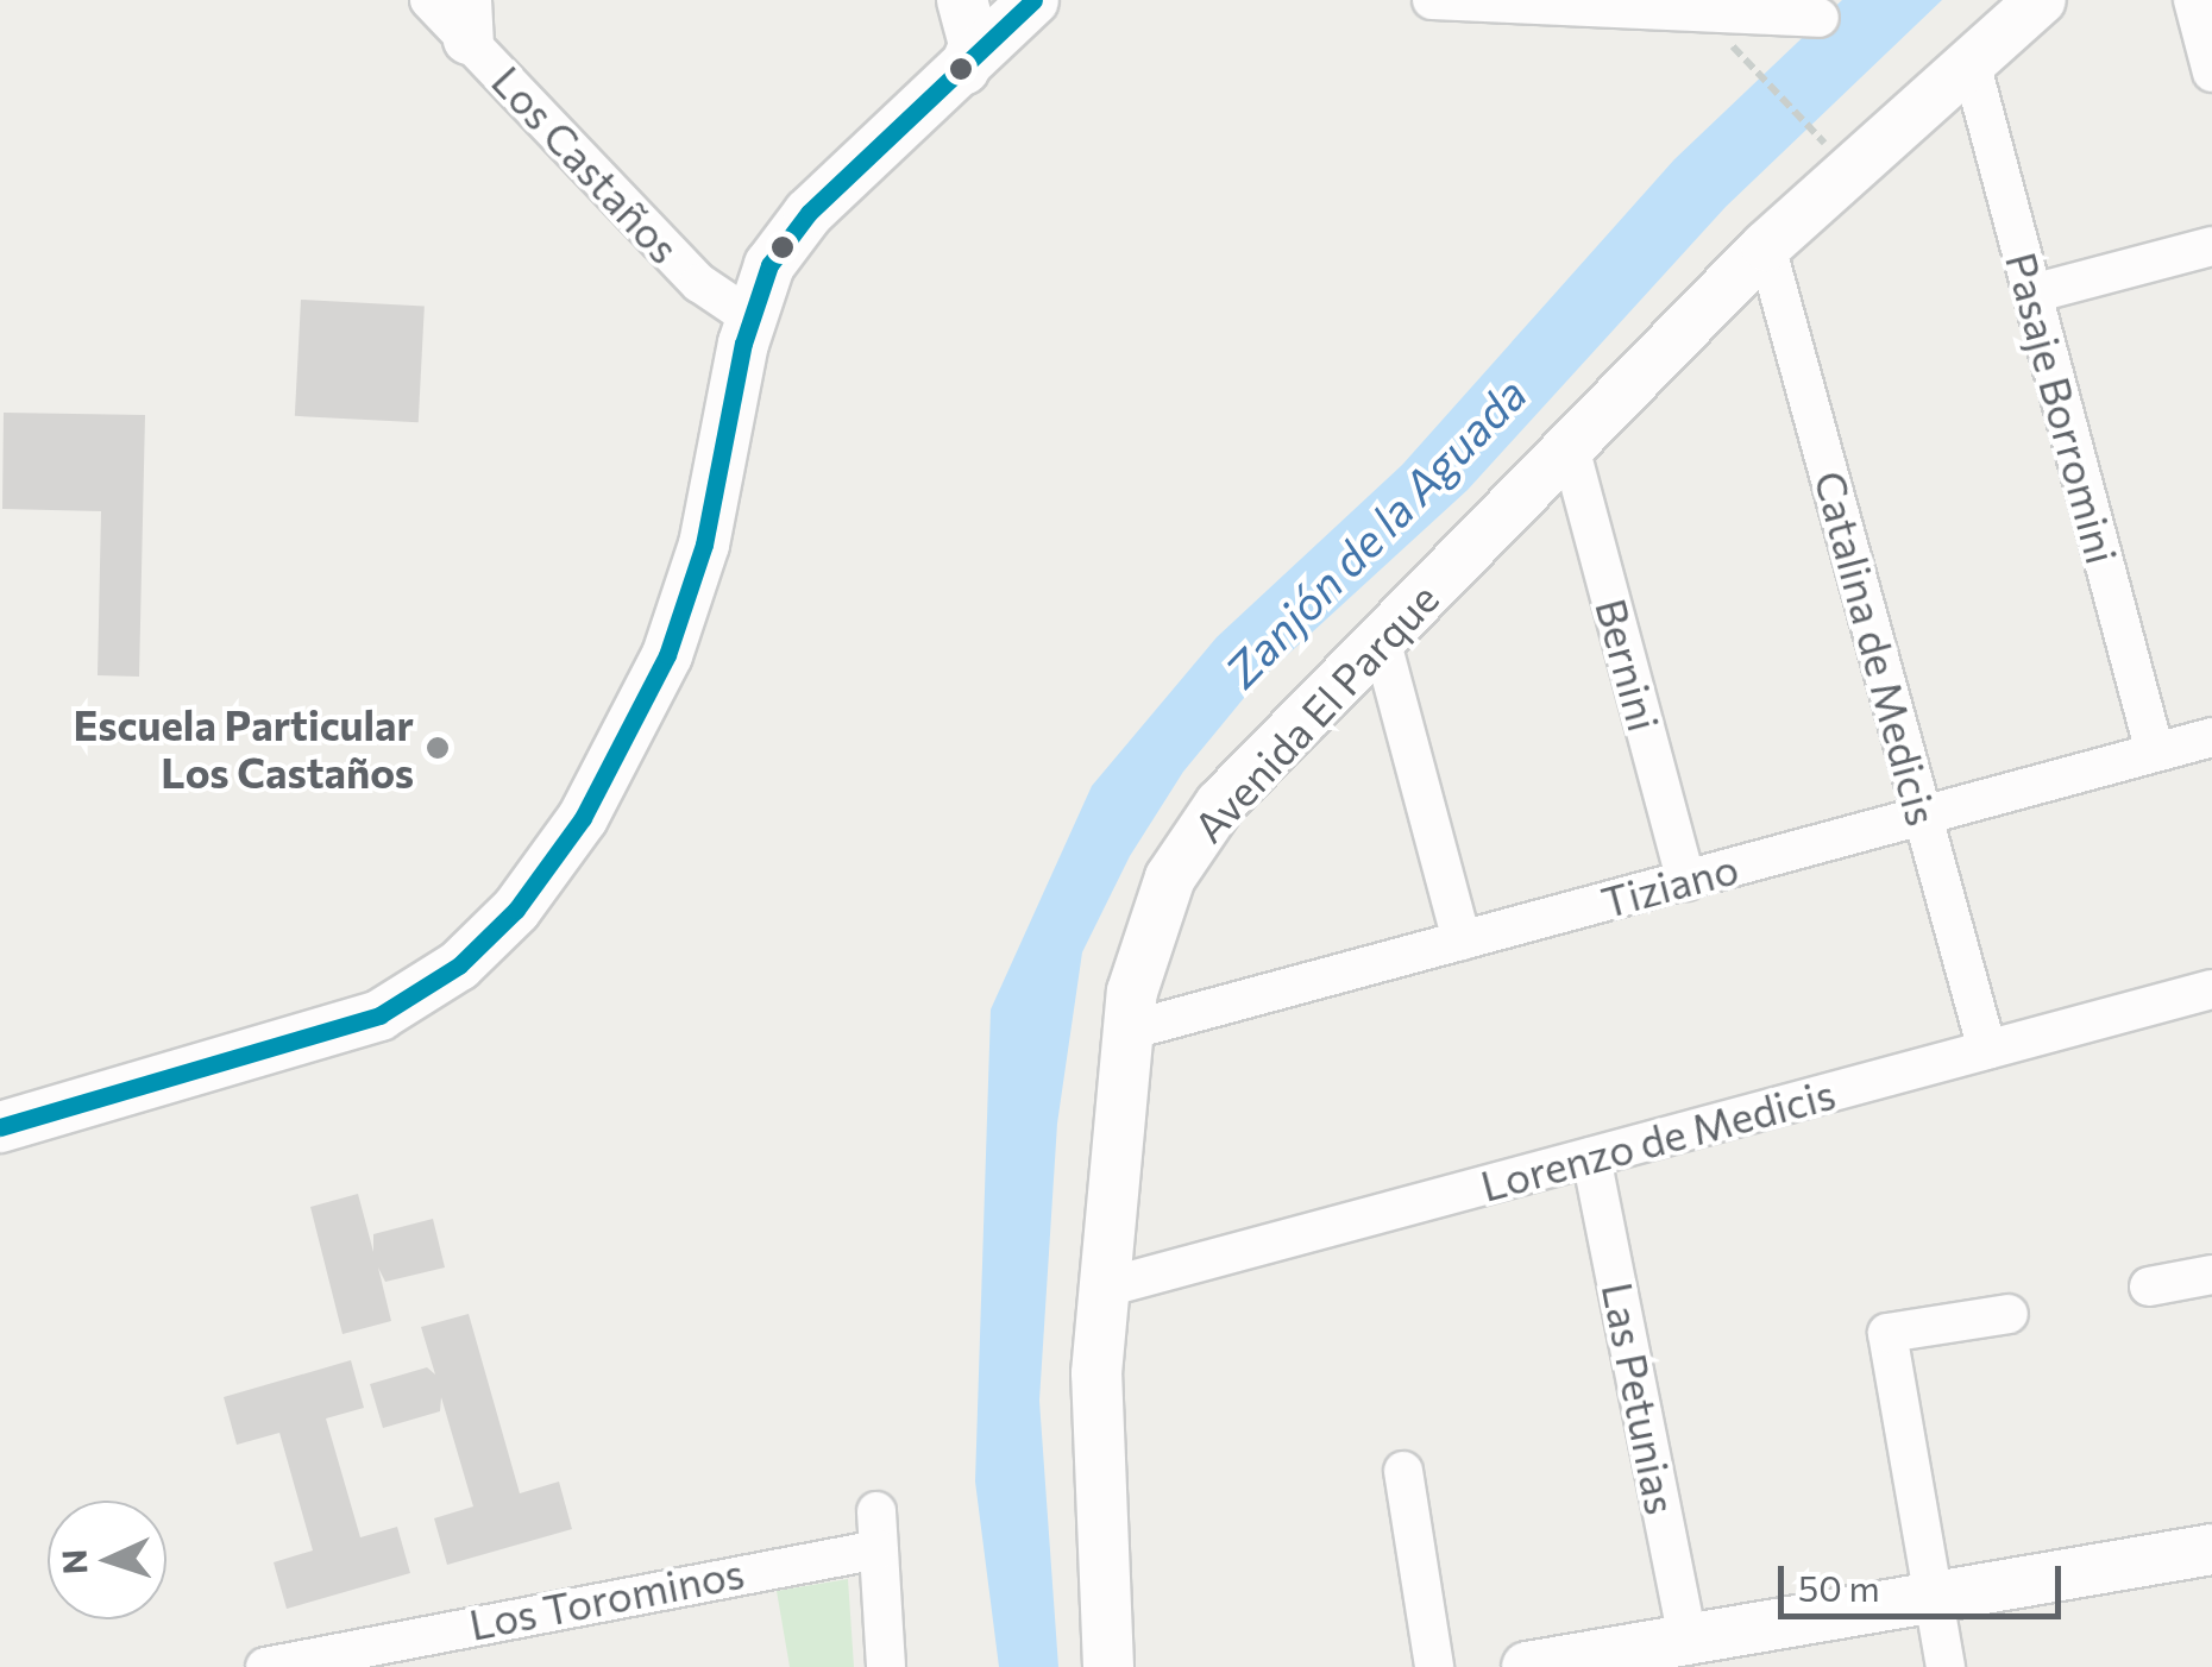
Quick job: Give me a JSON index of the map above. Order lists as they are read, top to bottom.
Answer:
{
  "streets": {
    "street": [
      "Los Castaños",
      "Pasaje Borromini",
      "Catalina de Medicis",
      "Bernini",
      "Avenida El Parque",
      "Tiziano",
      "Lorenzo de Medicis",
      "Las Petunias",
      "Los Torominos"
    ]
  },
  "crossings": [
    ["Pasaje Borromini", "Avenida El Parque"],
    ["Pasaje Borromini", "Tiziano"],
    ["Catalina de Medicis", "Avenida El Parque"],
    ["Catalina de Medicis", "Tiziano"],
    ["Catalina de Medicis", "Lorenzo de Medicis"],
    ["Bernini", "Avenida El Parque"],
    ["Bernini", "Tiziano"],
    ["Avenida El Parque", "Tiziano"],
    ["Avenida El Parque", "Lorenzo de Medicis"],
    ["Lorenzo de Medicis", "Las Petunias"]
  ],
  "water": ["Zanjón de la Aguada"],
  "places": ["Escuela Particular Los Castaños"],
  "scale_bar": "50 m",
  "north": "left"
}
